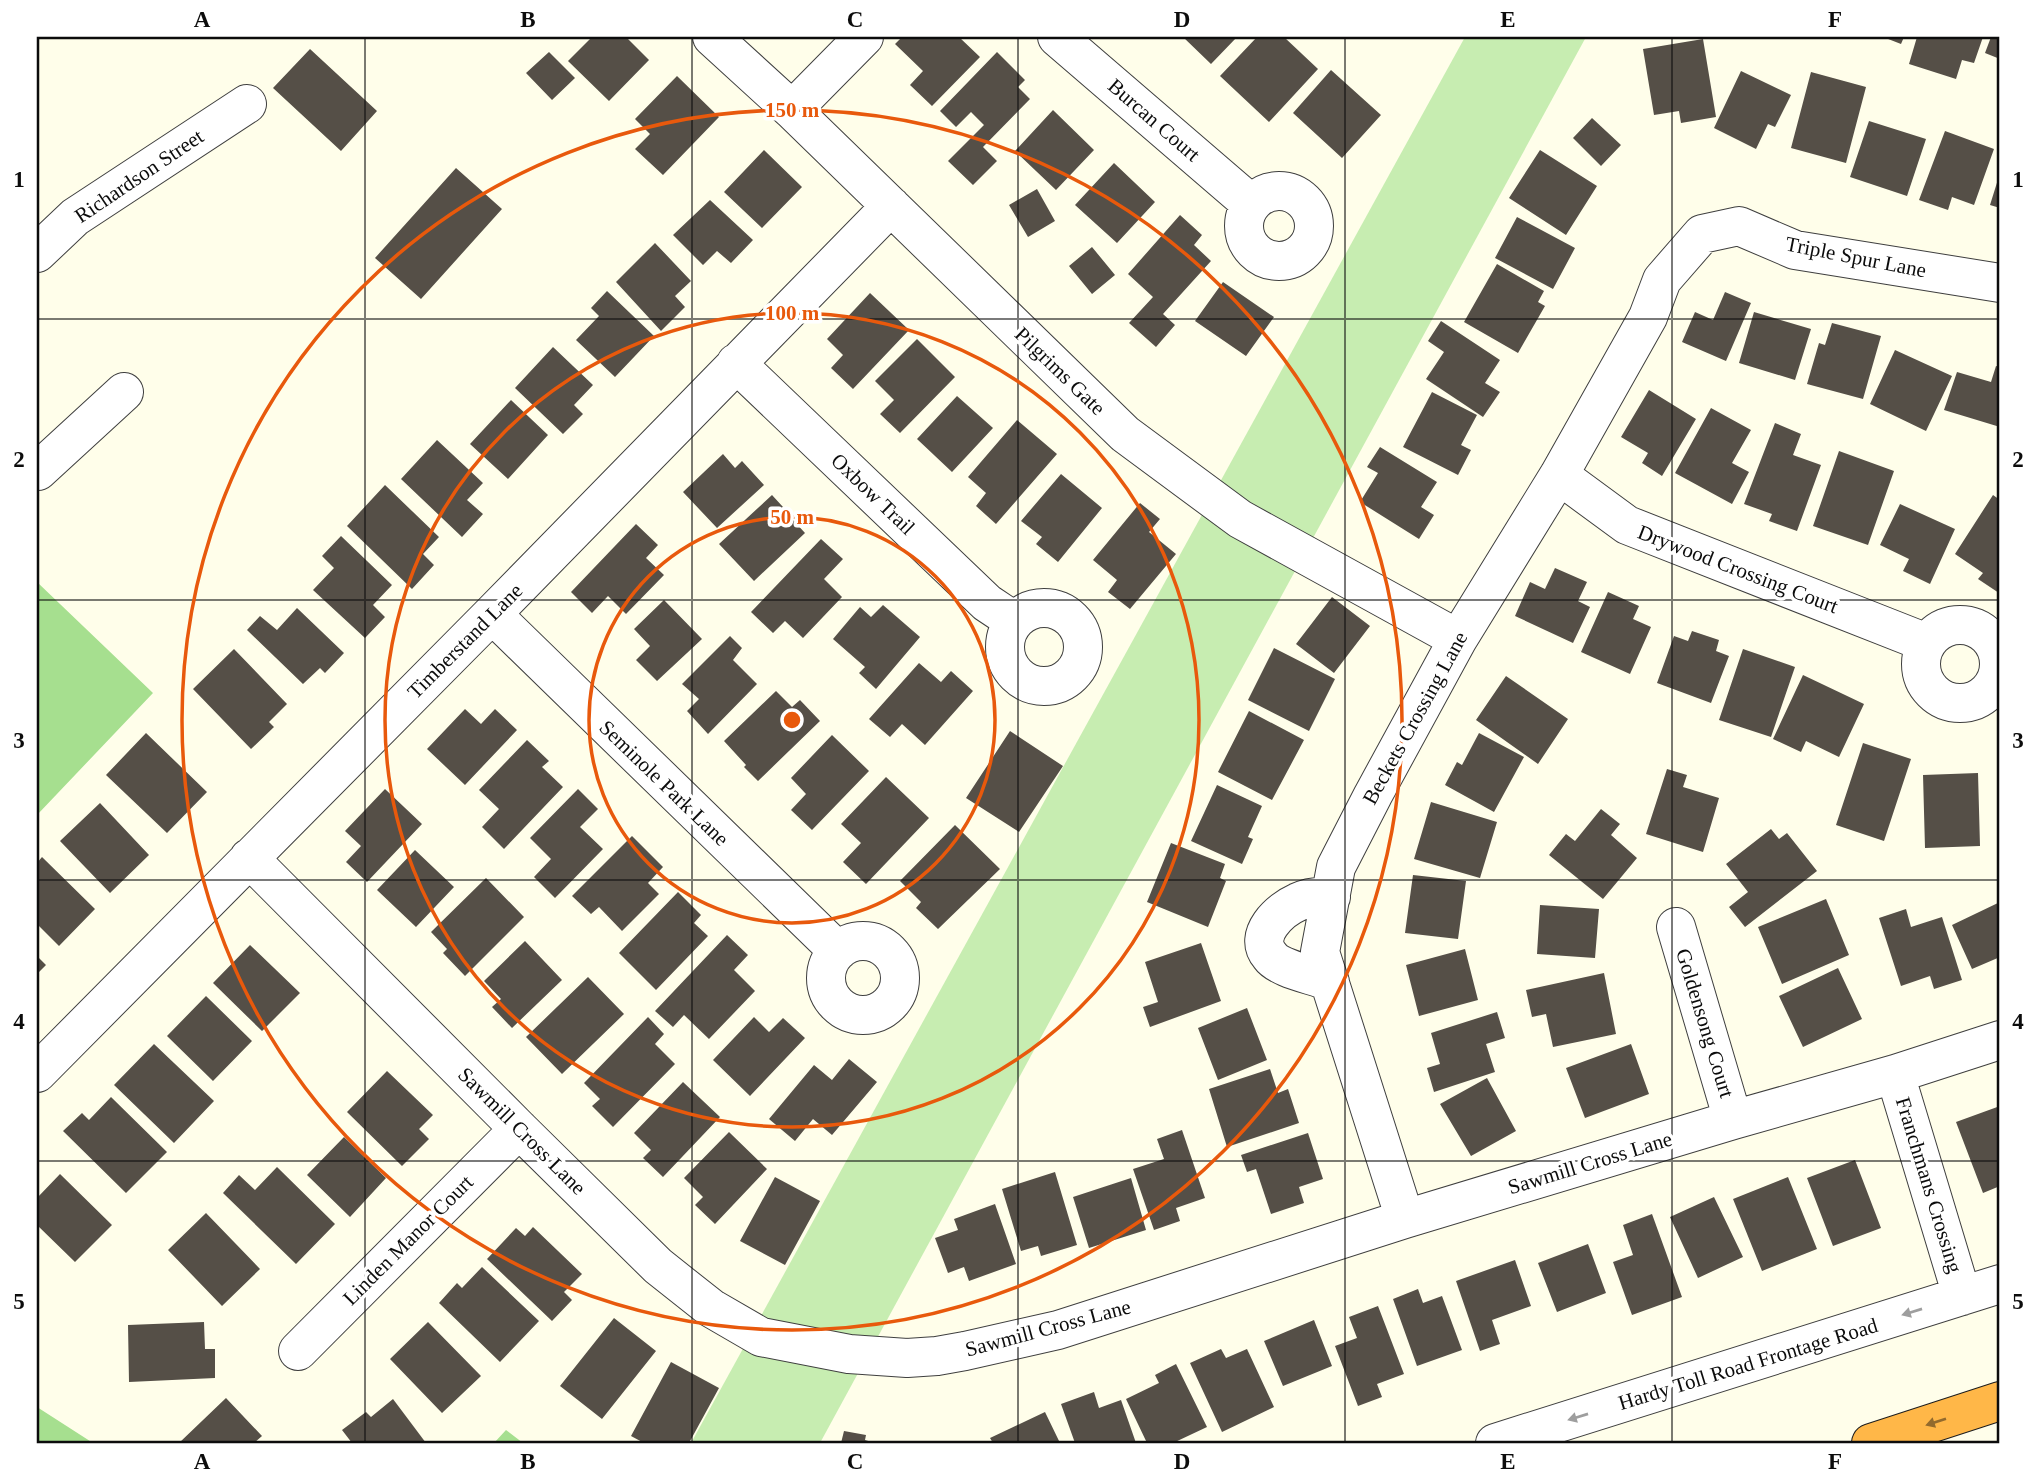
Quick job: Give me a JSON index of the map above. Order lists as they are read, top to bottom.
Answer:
{
  "streets": {
    "street": [
      "Burcan Court",
      "Richardson Street",
      "Triple Spur Lane",
      "Pilgrims Gate",
      "Oxbow Trail",
      "Drywood Crossing Court",
      "Timberstand Lane",
      "Beckets Crossing Lane",
      "Seminole Park Lane",
      "Goldensong Court",
      "Sawmill Cross Lane",
      "Franchmans Crossing",
      "Linden Manor Court",
      "Hardy Toll Road Frontage Road"
    ]
  },
  "crossings": [
    ["Triple Spur Lane", "Beckets Crossing Lane"],
    ["Pilgrims Gate", "Timberstand Lane"],
    ["Pilgrims Gate", "Beckets Crossing Lane"],
    ["Oxbow Trail", "Timberstand Lane"],
    ["Drywood Crossing Court", "Beckets Crossing Lane"],
    ["Timberstand Lane", "Seminole Park Lane"],
    ["Timberstand Lane", "Sawmill Cross Lane"],
    ["Beckets Crossing Lane", "Sawmill Cross Lane"],
    ["Goldensong Court", "Sawmill Cross Lane"],
    ["Sawmill Cross Lane", "Franchmans Crossing"],
    ["Sawmill Cross Lane", "Linden Manor Court"],
    ["Franchmans Crossing", "Hardy Toll Road Frontage Road"]
  ],
  "one_way": ["Hardy Toll Road Frontage Road"],
  "grid": {
    "columns": [
      "A",
      "B",
      "C",
      "D",
      "E",
      "F"
    ],
    "rows": [
      "1",
      "2",
      "3",
      "4",
      "5"
    ]
  },
  "rings": ["150 m", "100 m", "50 m"]
}
